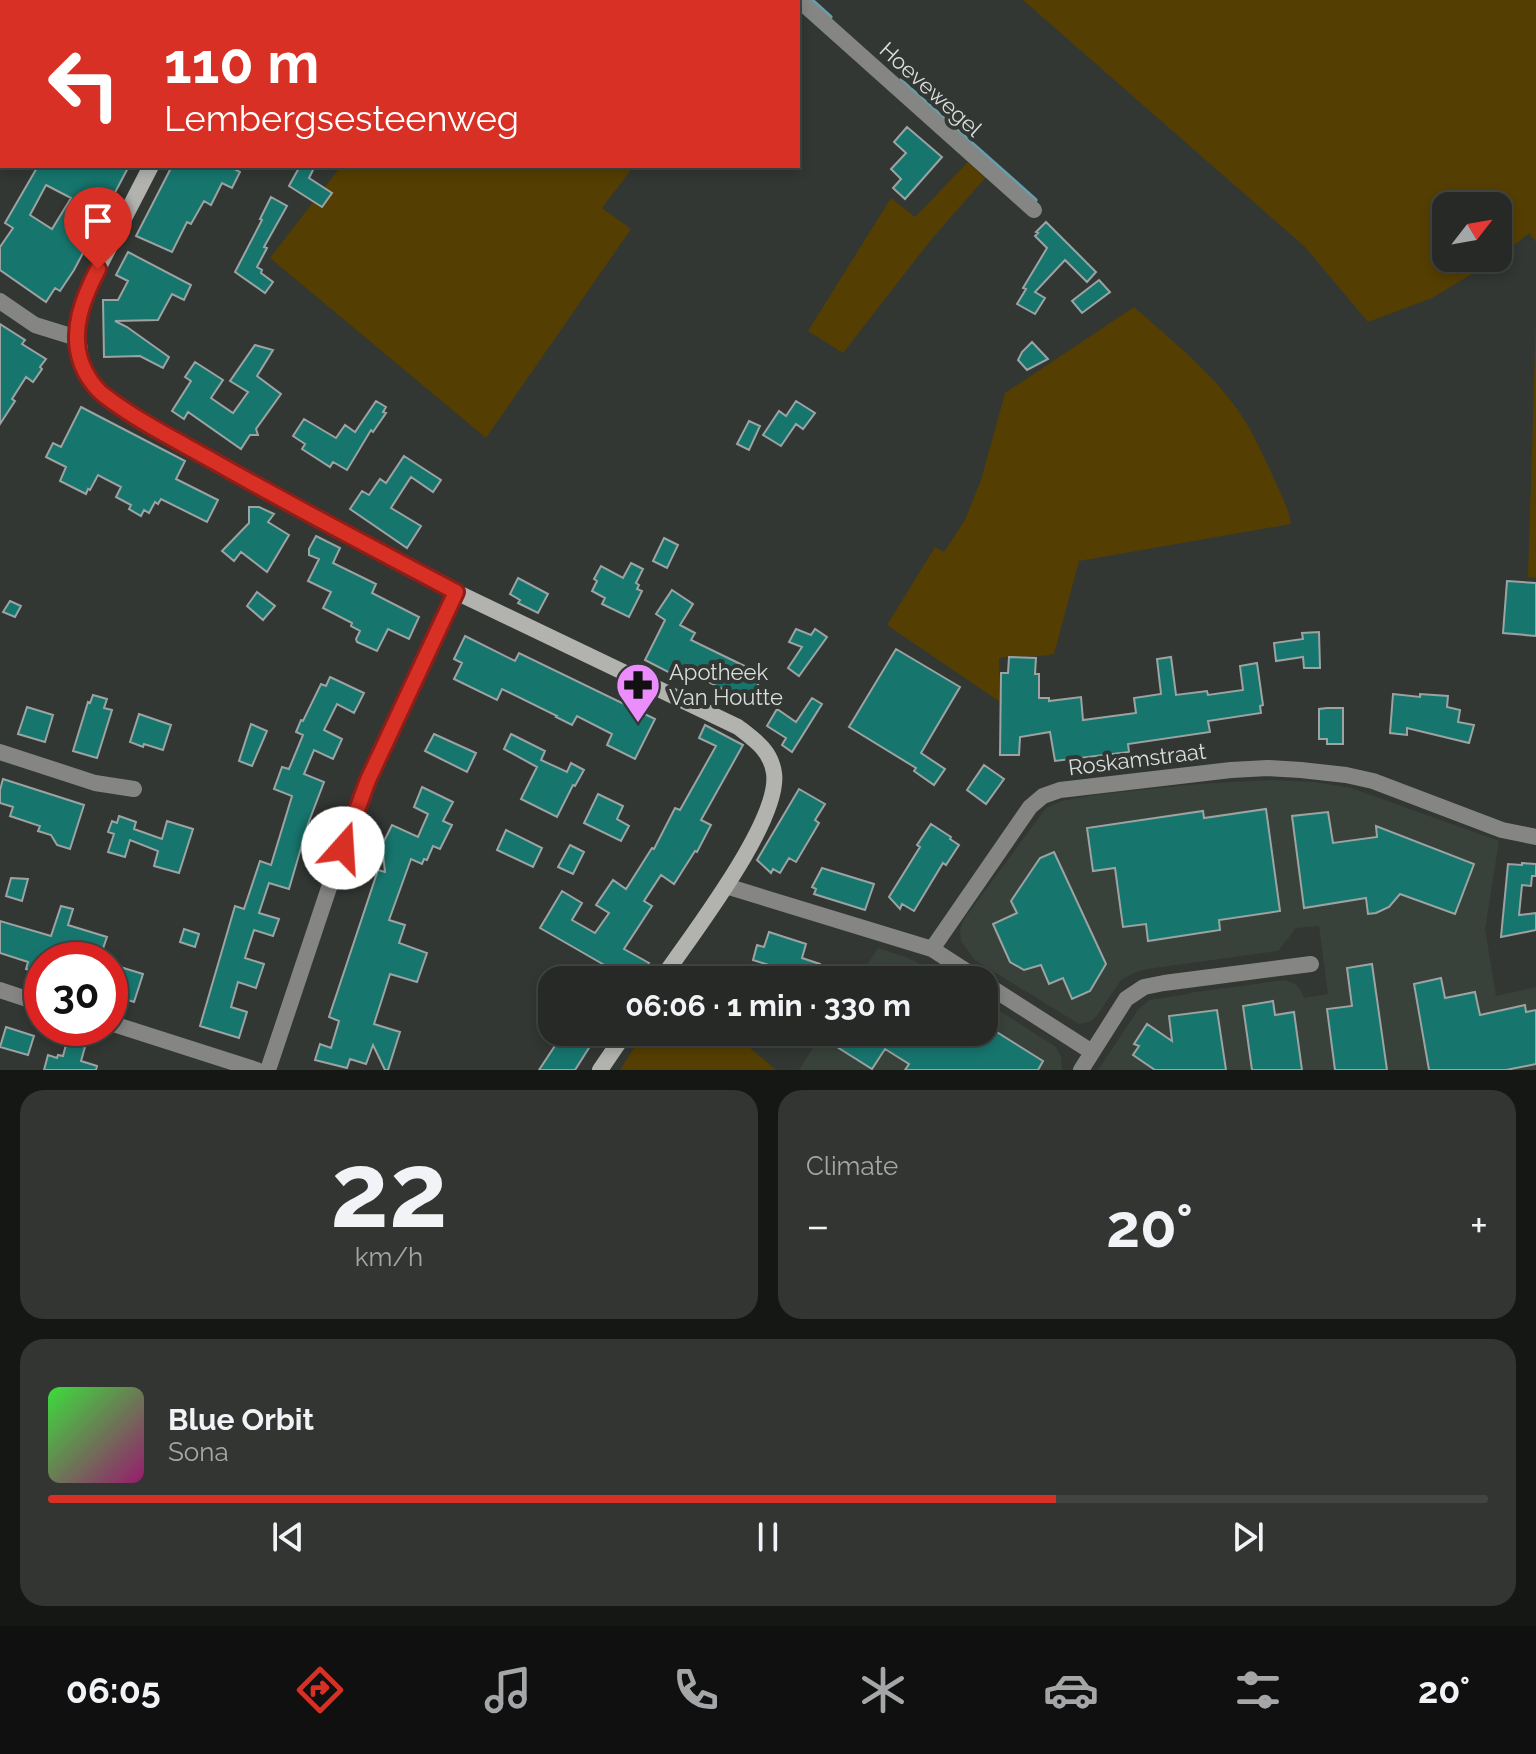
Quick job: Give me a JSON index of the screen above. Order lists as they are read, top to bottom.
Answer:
{
  "streets": {
    "street": ["Hoevewegel", "Roskamstraat"]
  },
  "places": {
    "pharmacy": ["Apotheek Van Houtte"]
  },
  "north": "top right",
  "page": {
    "turn": ["110 m", "Lembergsesteenweg"],
    "limit": "30",
    "trip": "06:06 · 1 min · 330 m",
    "tile": [
      ["22", "km/h"],
      "Climate"
    ],
    "heat": ["−", "20°", "+"],
    "song": ["Blue Orbit", "Sona"],
    "tabs": ["06:05", "20°"]
  }
}
